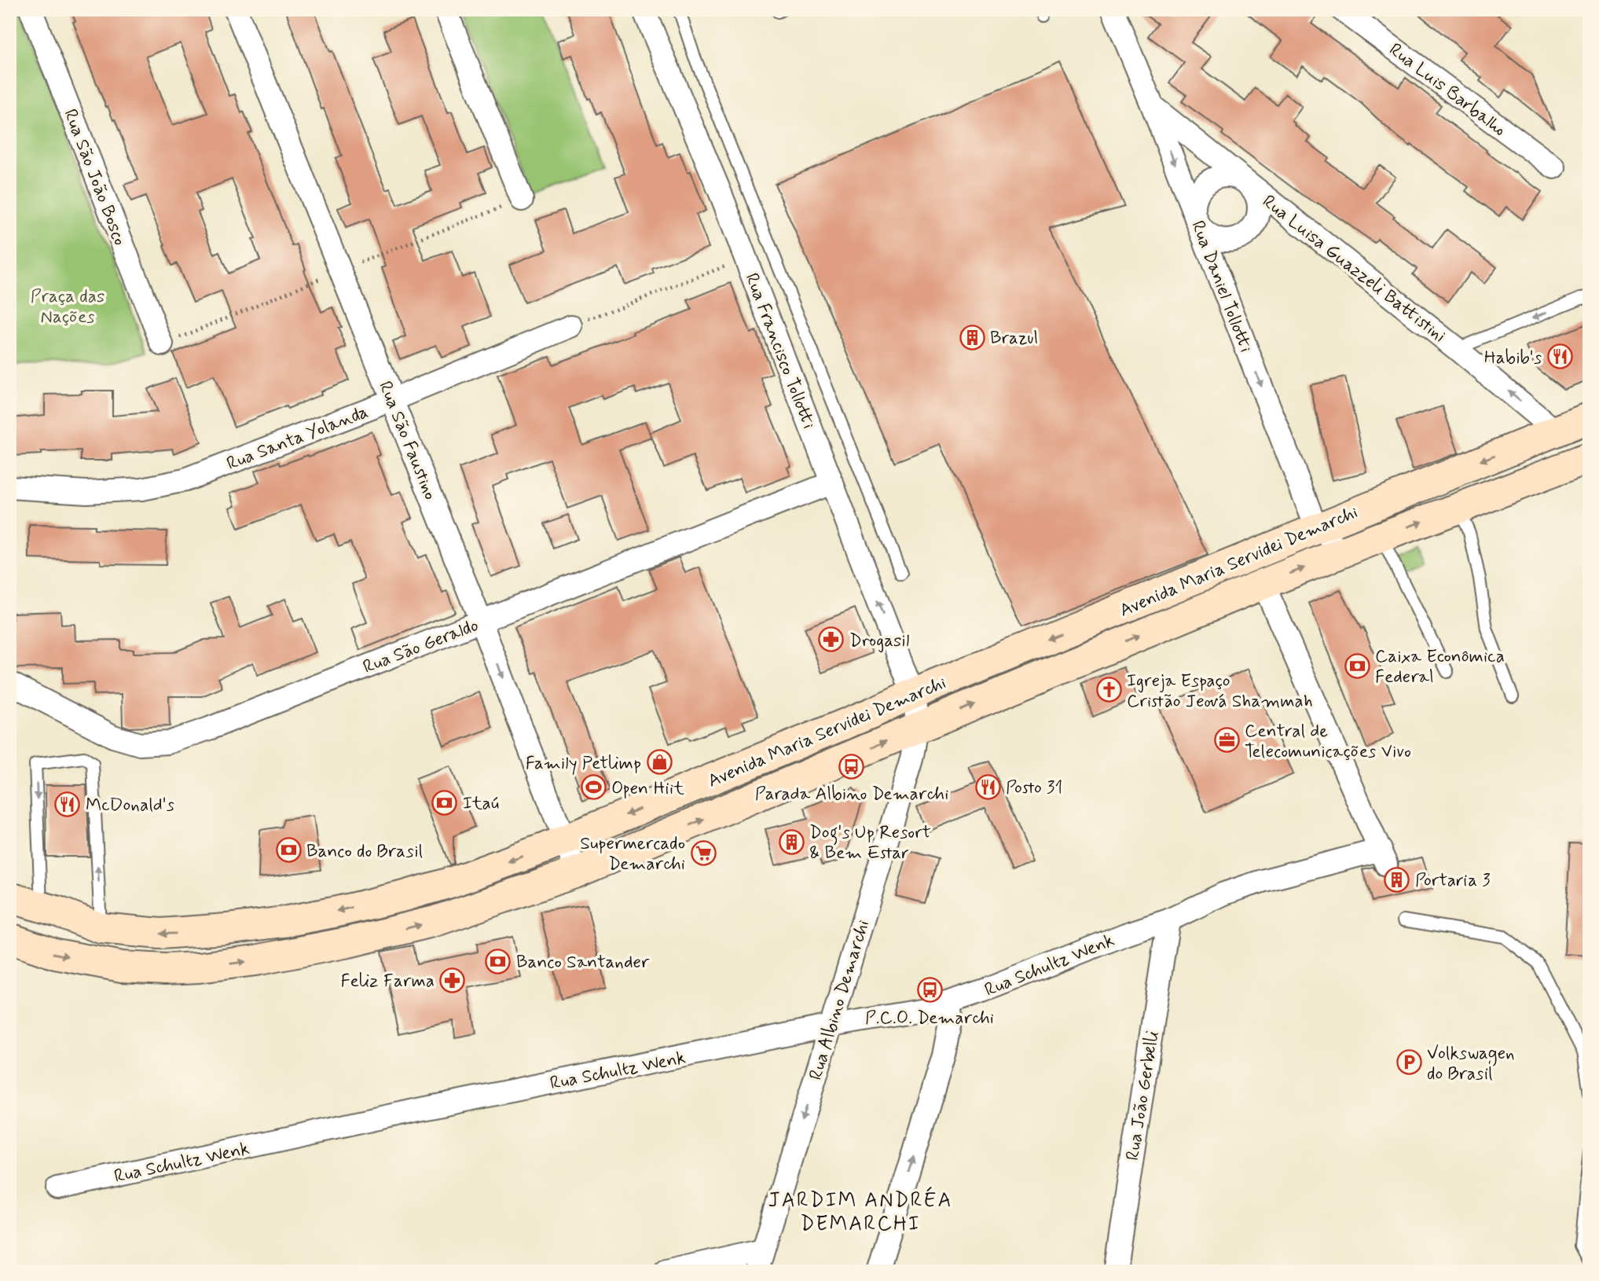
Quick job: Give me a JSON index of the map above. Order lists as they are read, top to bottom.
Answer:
{
  "streets": {
    "main road": ["Avenida Maria Servidei Demarchi"],
    "street": [
      "Rua Luis Barbalho",
      "Rua São João Bosco",
      "Rua Luisa Guazzeli Battistini",
      "Rua Daniel Tollotti",
      "Rua Francisco Tollotti",
      "Rua Santa Yolanda",
      "Rua São Faustino",
      "Rua São Geraldo",
      "Rua Schultz Wenk",
      "Rua Albino Demarchi",
      "Rua João Gerbelli"
    ]
  },
  "crossings": [
    ["Rua Luisa Guazzeli Battistini", "Rua Daniel Tollotti"],
    ["Rua Luisa Guazzeli Battistini", "Avenida Maria Servidei Demarchi"],
    ["Rua Daniel Tollotti", "Avenida Maria Servidei Demarchi"],
    ["Rua Francisco Tollotti", "Avenida Maria Servidei Demarchi"],
    ["Rua Francisco Tollotti", "Rua São Geraldo"],
    ["Rua Francisco Tollotti", "Rua Albino Demarchi"],
    ["Rua Santa Yolanda", "Rua São Faustino"],
    ["Rua São Faustino", "Avenida Maria Servidei Demarchi"],
    ["Rua São Faustino", "Rua São Geraldo"],
    ["Avenida Maria Servidei Demarchi", "Rua Schultz Wenk"],
    ["Avenida Maria Servidei Demarchi", "Rua Albino Demarchi"],
    ["Rua Schultz Wenk", "Rua Albino Demarchi"],
    ["Rua Schultz Wenk", "Rua João Gerbelli"]
  ],
  "one_way": ["Rua Daniel Tollotti"],
  "districts": ["JARDIM ANDRÉA DEMARCHI"],
  "parks": ["Praça das Nações"],
  "places": {
    "building": ["Brazul", "Dog's Up Resort & Bem Estar", "Portaria 3"],
    "restaurant": ["Habib's", "Posto 31", "McDonald's"],
    "pharmacy": ["Drogasil", "Feliz Farma"],
    "bank": [
      "Caixa Econômica Federal",
      "Itaú",
      "Banco do Brasil",
      "Banco Santander"
    ],
    "church": ["Igreja Espaço Cristão Jeová Shammah"],
    "office": ["Central de Telecomunicações Vivo"],
    "shop": ["Family Petlimp"],
    "bus stop": ["Parada Albino Demarchi", "P.C.O. Demarchi"],
    "sports": ["Open Hiit"],
    "supermarket": ["Supermercado Demarchi"],
    "parking": ["Volkswagen do Brasil"]
  }
}
